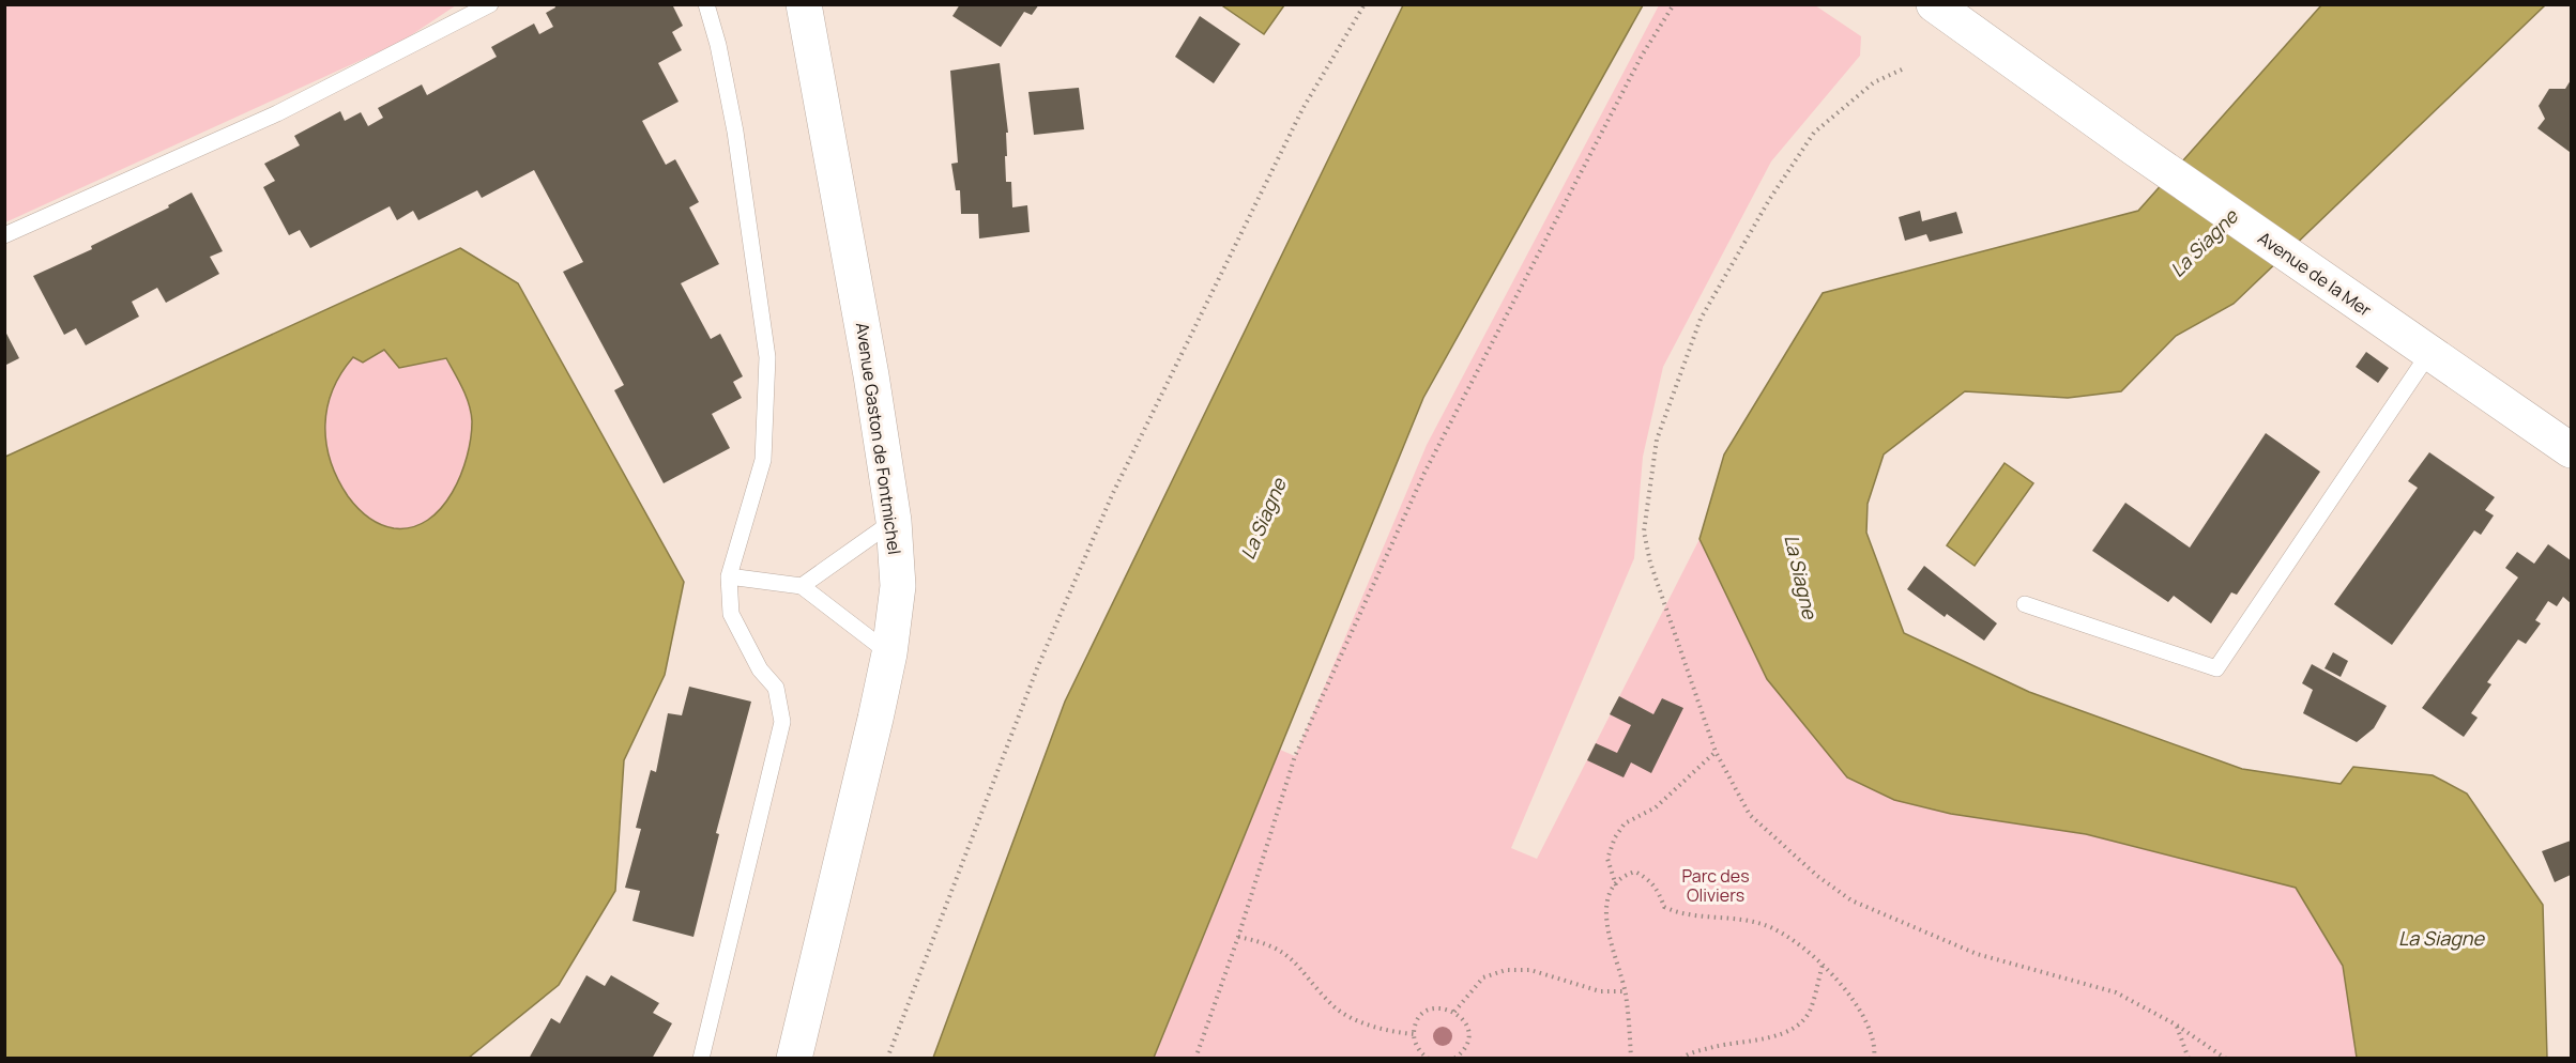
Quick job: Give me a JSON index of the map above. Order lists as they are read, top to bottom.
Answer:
{
  "streets": {
    "main road": ["Avenue de la Mer", "Avenue Gaston de Fontmichel"]
  },
  "water": ["La Siagne"],
  "parks": ["Parc des Oliviers"]
}
